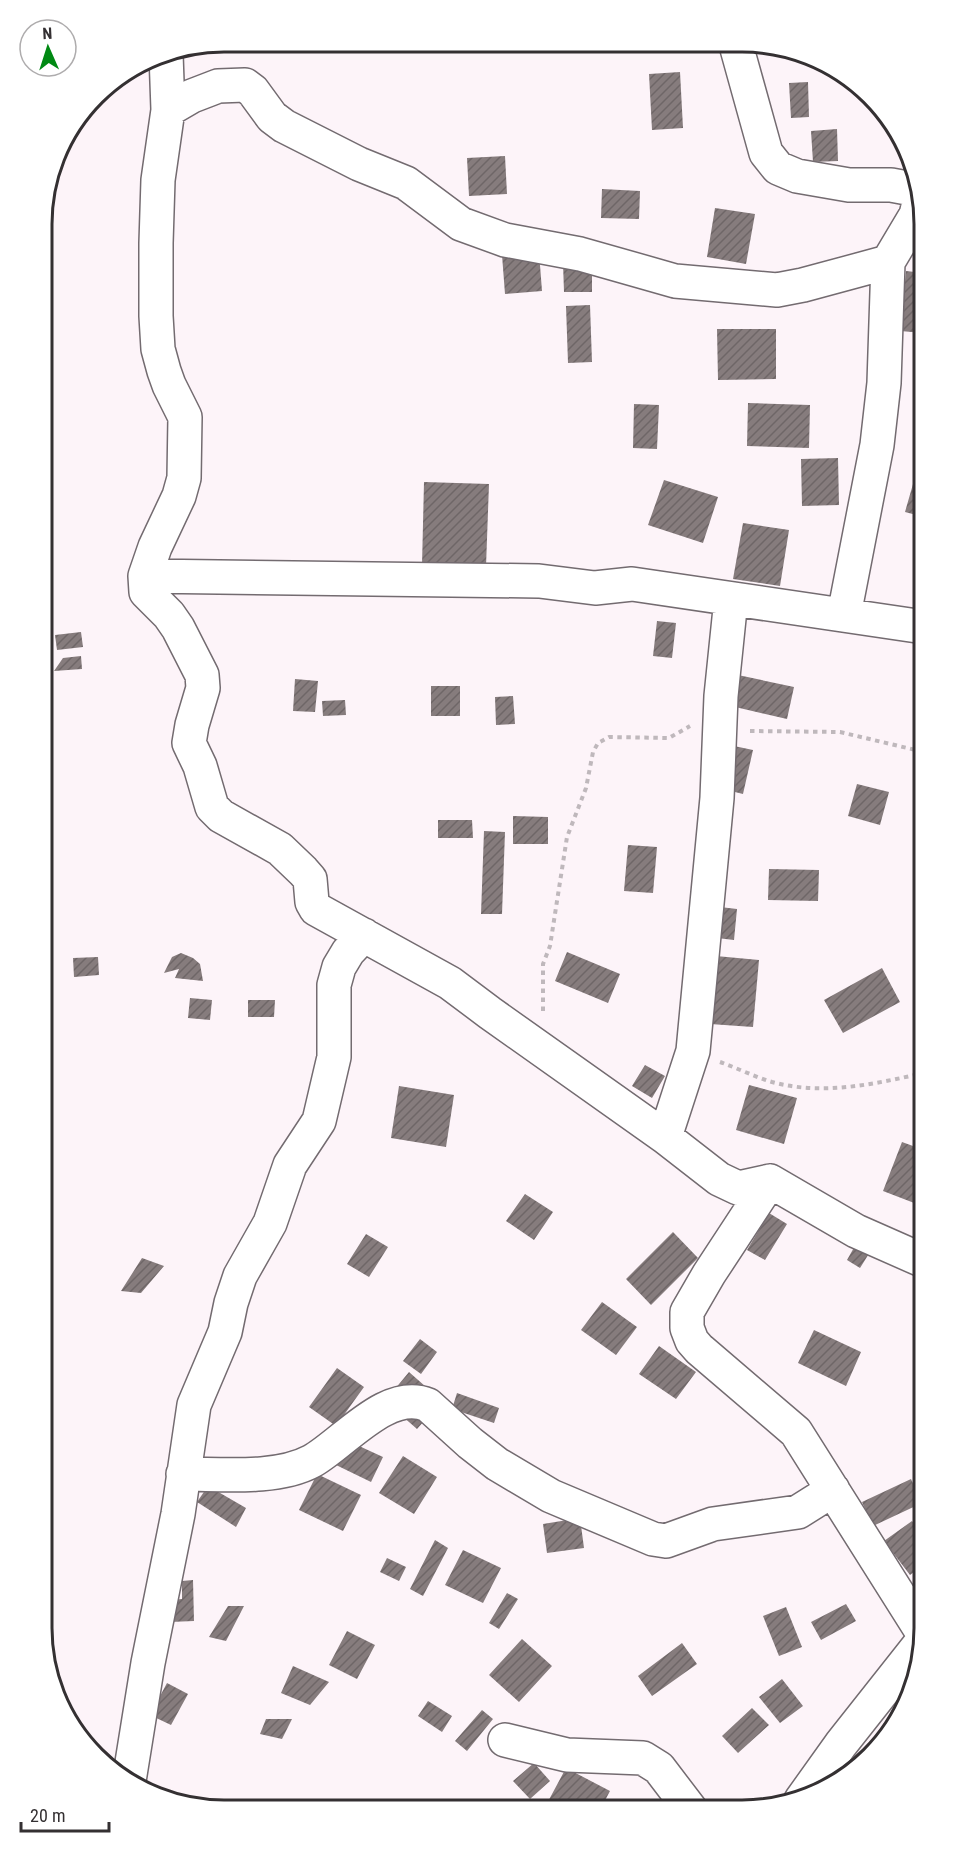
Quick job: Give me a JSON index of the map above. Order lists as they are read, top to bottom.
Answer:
{
  "scale_bar": "20 m",
  "north": "top"
}
